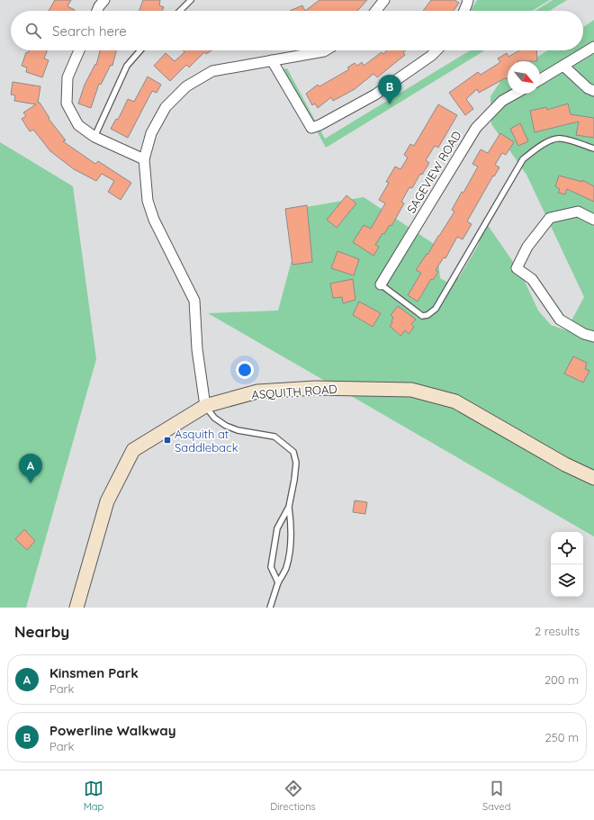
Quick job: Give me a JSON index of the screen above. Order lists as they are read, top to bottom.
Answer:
{
  "streets": {
    "street": ["SAGEVIEW ROAD", "ASQUITH ROAD"]
  },
  "places": {
    "transit": ["Asquith at Saddleback"]
  },
  "north": "bottom right",
  "page": {
    "search": "Search here",
    "pins": ["B", "A"],
    "heading": ["Nearby", "2 results"],
    "list": [
      {
        "mark": "A",
        "name": "Kinsmen Park",
        "note": "Park",
        "value": "200 m"
      },
      {
        "mark": "B",
        "name": "Powerline Walkway",
        "note": "Park",
        "value": "250 m"
      }
    ],
    "nav": ["Map", "Directions", "Saved"]
  }
}
